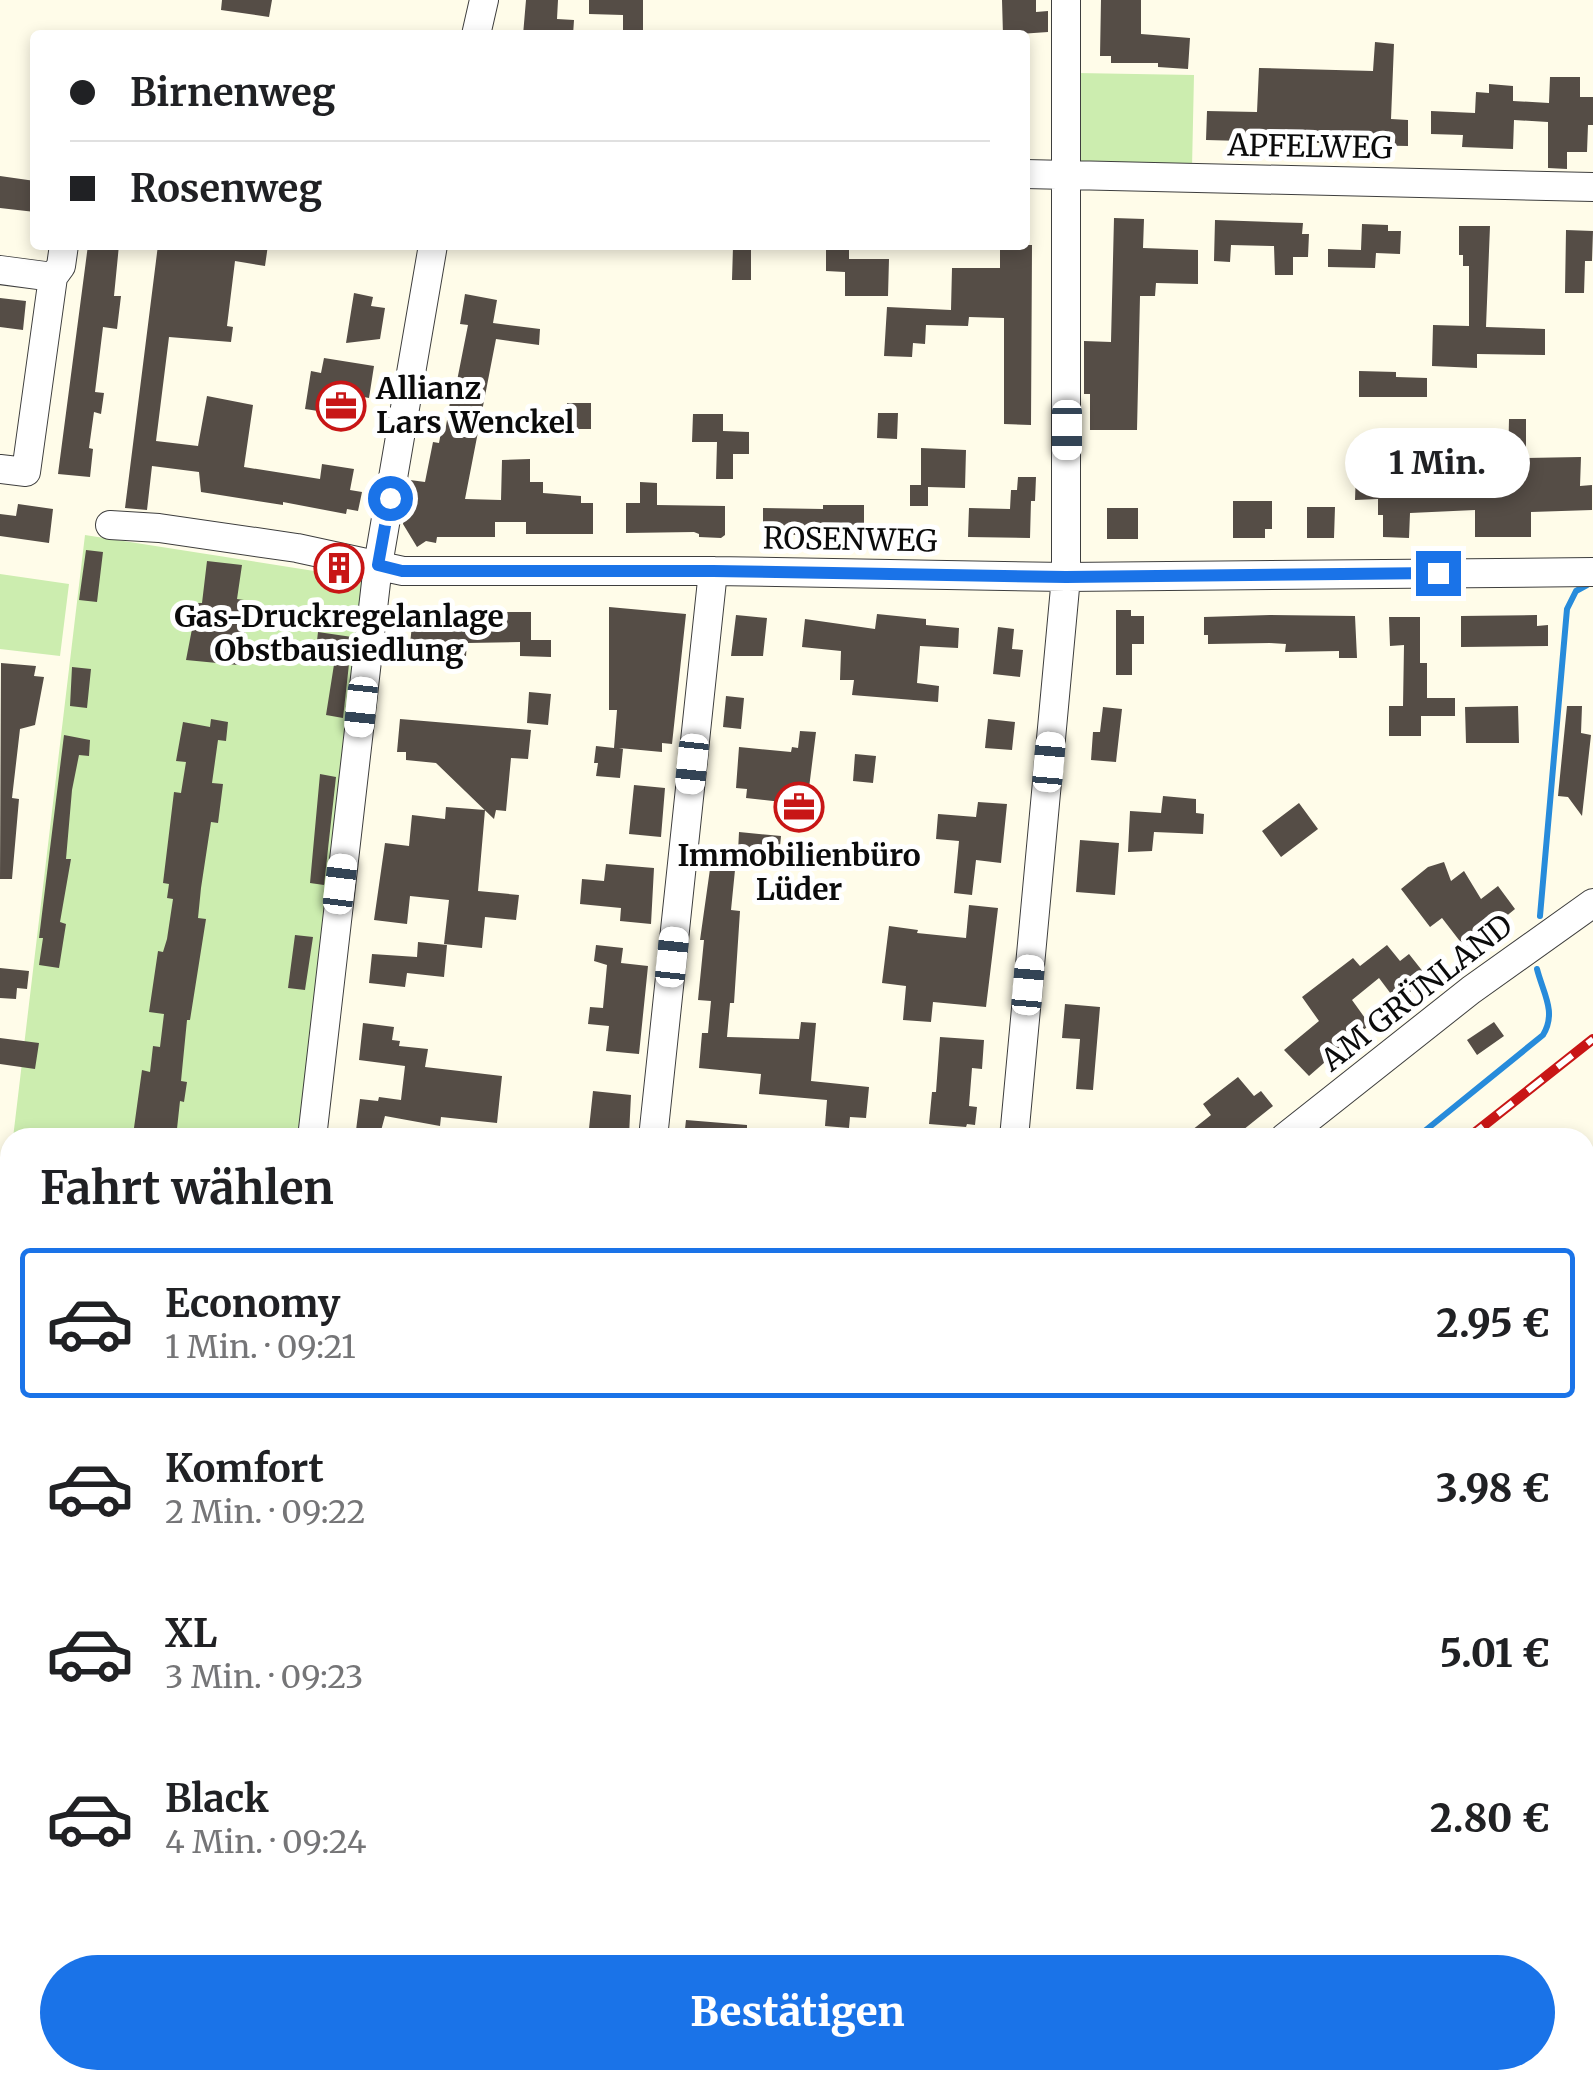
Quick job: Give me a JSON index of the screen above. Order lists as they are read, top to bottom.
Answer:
{
  "streets": {
    "street": ["APFELWEG", "ROSENWEG", "AM GRÜNLAND"]
  },
  "places": {
    "office": ["Allianz Lars Wenckel", "Immobilienbüro Lüder"],
    "building": ["Gas-Druckregelanlage Obstbausiedlung"]
  },
  "page": {
    "banner": ["Birnenweg", "Rosenweg"],
    "bubble": "1 Min.",
    "heading": "Fahrt wählen",
    "list": [
      {
        "name": "Economy",
        "note": "1 Min. · 09:21",
        "value": "2.95 €"
      },
      {
        "name": "Komfort",
        "note": "2 Min. · 09:22",
        "value": "3.98 €"
      },
      {
        "name": "XL",
        "note": "3 Min. · 09:23",
        "value": "5.01 €"
      },
      {
        "name": "Black",
        "note": "4 Min. · 09:24",
        "value": "2.80 €"
      }
    ],
    "buttons": "Bestätigen"
  }
}
